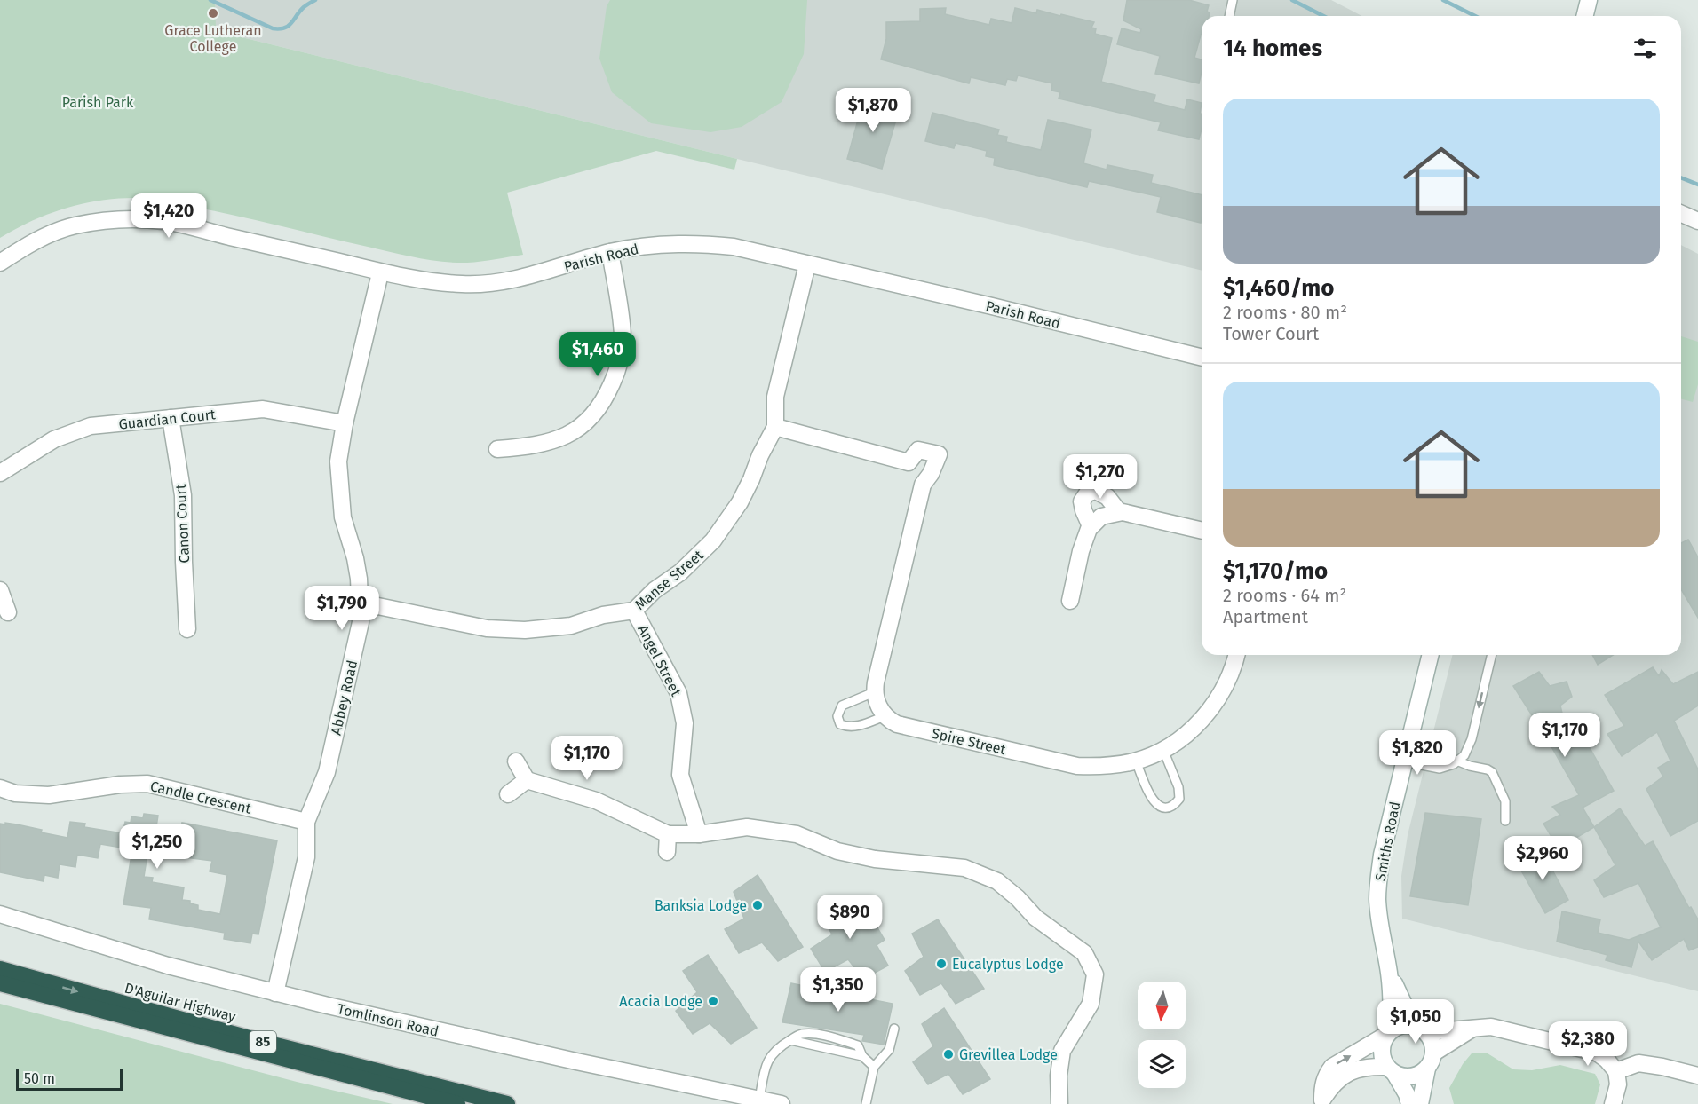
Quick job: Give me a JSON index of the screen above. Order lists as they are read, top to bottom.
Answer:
{
  "streets": {
    "highway": ["D'Aguilar Highway", "85"],
    "street": [
      "Parish Road",
      "Guardian Court",
      "Canon Court",
      "Manse Street",
      "Angel Street",
      "Abbey Road",
      "Spire Street",
      "Candle Crescent",
      "Smiths Road",
      "Tomlinson Road"
    ]
  },
  "crossings": [
    ["Parish Road", "Manse Street"],
    ["Parish Road", "Abbey Road"],
    ["Guardian Court", "Canon Court"],
    ["Guardian Court", "Abbey Road"],
    ["Manse Street", "Angel Street"],
    ["Manse Street", "Abbey Road"],
    ["Abbey Road", "Candle Crescent"],
    ["Abbey Road", "Tomlinson Road"]
  ],
  "parks": ["Parish Park"],
  "places": [
    "Grace Lutheran College",
    "Banksia Lodge",
    "Eucalyptus Lodge",
    "Acacia Lodge",
    "Grevillea Lodge"
  ],
  "scale_bar": "50 m",
  "north": "bottom",
  "page": {
    "heading": "14 homes",
    "list": [
      {
        "name": "$1,460/mo",
        "note": "2 rooms · 80 m² · Tower Court"
      },
      {
        "name": "$1,170/mo",
        "note": "2 rooms · 64 m² · Apartment"
      }
    ],
    "price": [
      "$1,870",
      "$1,420",
      "$1,460",
      "$1,270",
      "$1,790",
      "$1,170",
      "$1,820",
      "$1,170",
      "$1,250",
      "$2,960",
      "$890",
      "$1,350",
      "$1,050",
      "$2,380"
    ],
    "scale": "50 m"
  }
}
